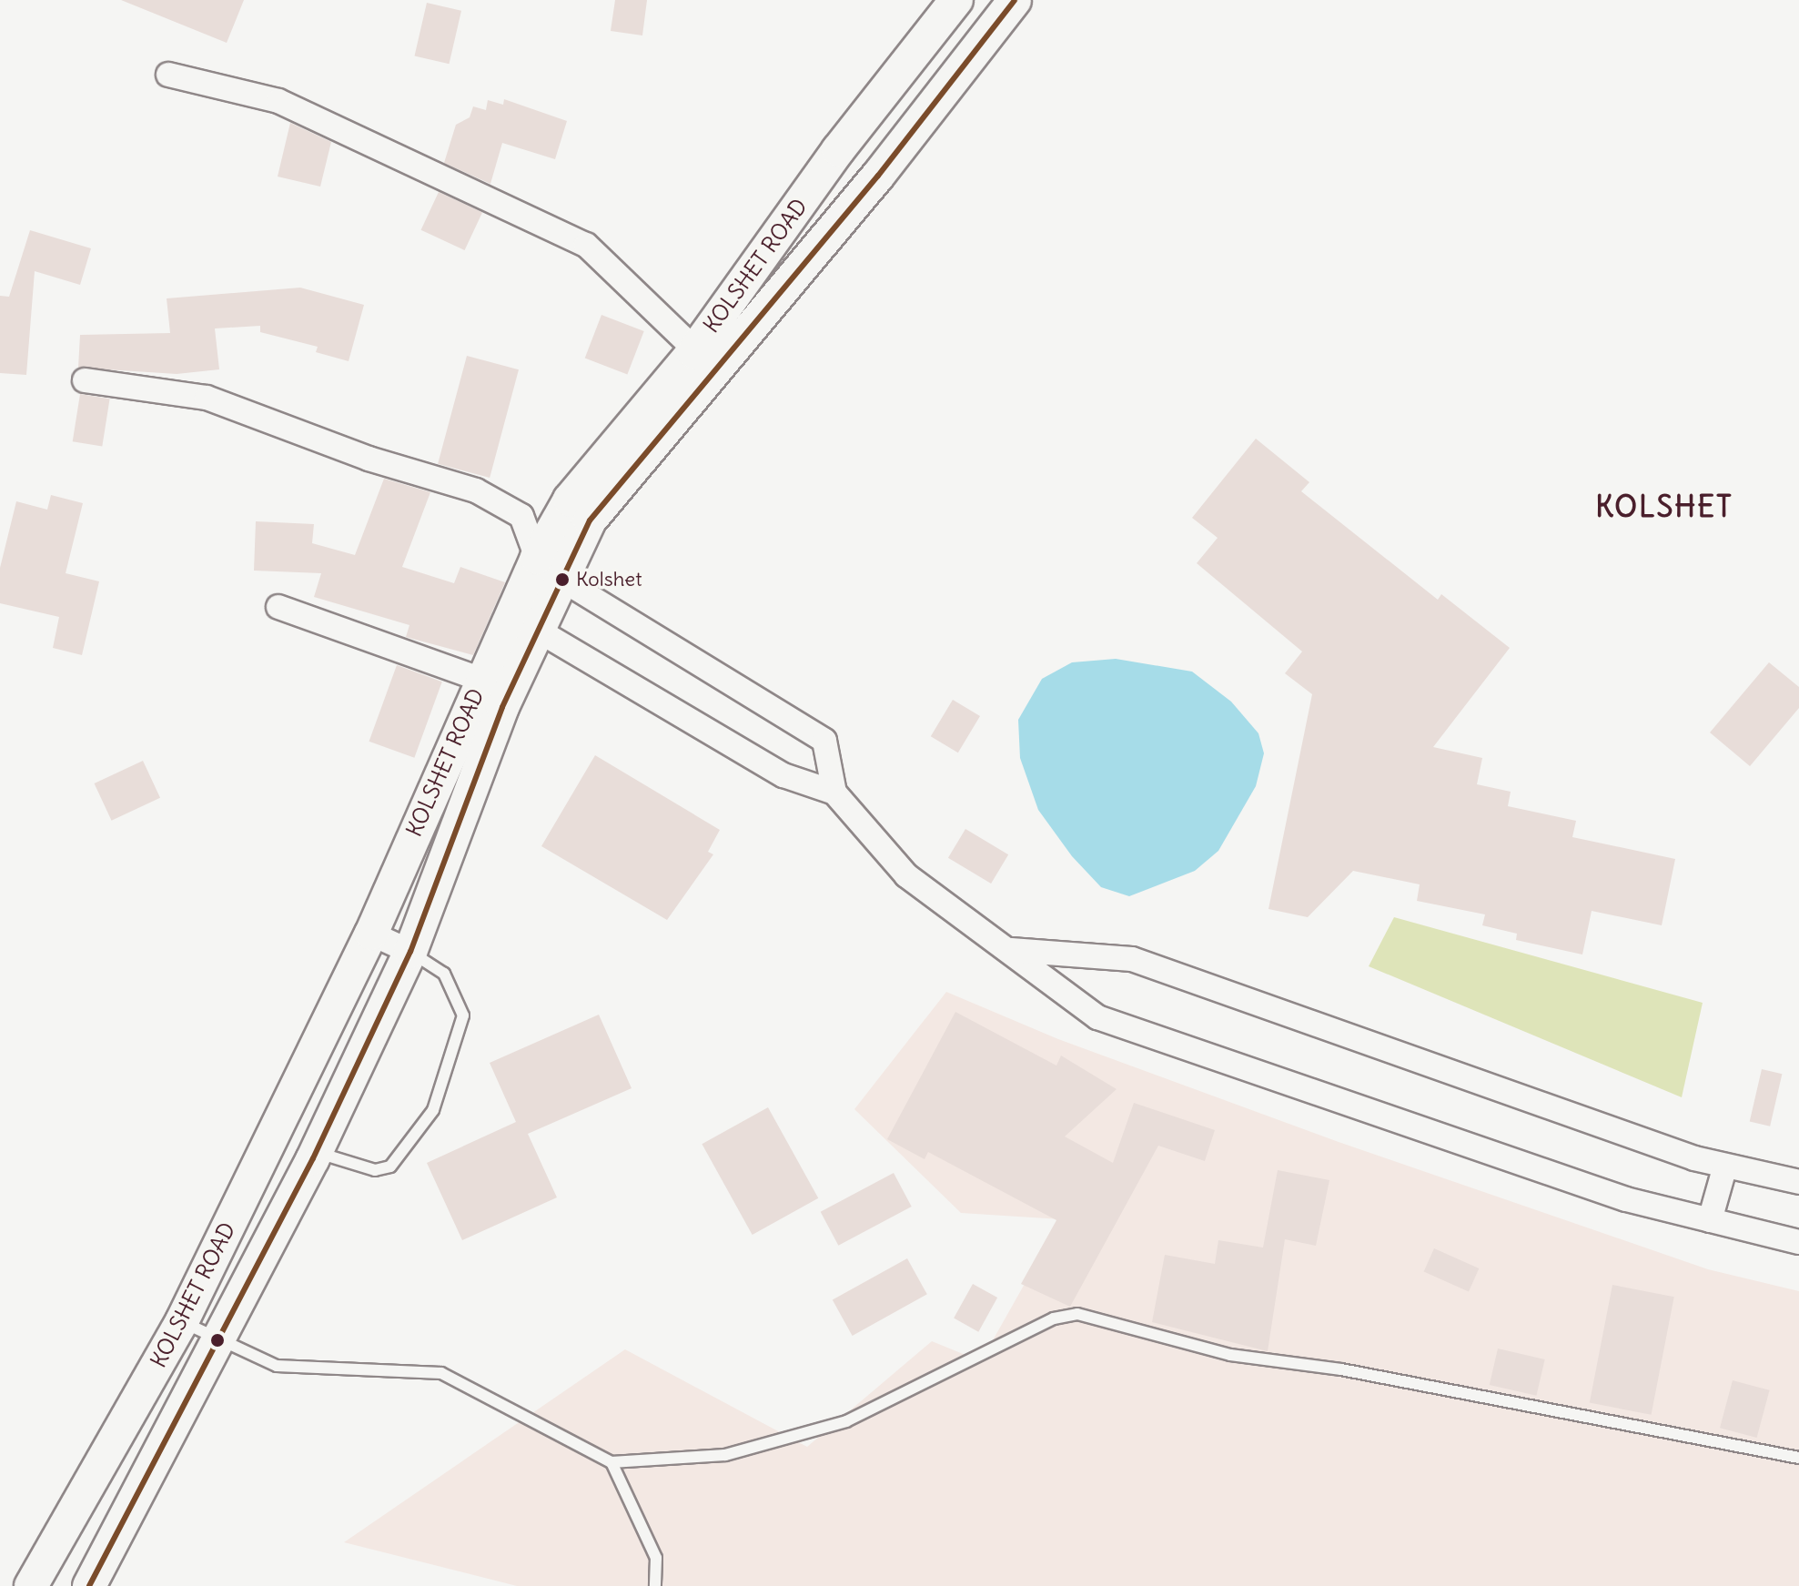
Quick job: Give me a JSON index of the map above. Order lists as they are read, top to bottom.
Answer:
{
  "streets": {
    "street": ["KOLSHET ROAD"]
  },
  "districts": ["KOLSHET"],
  "places": ["Kolshet"]
}
